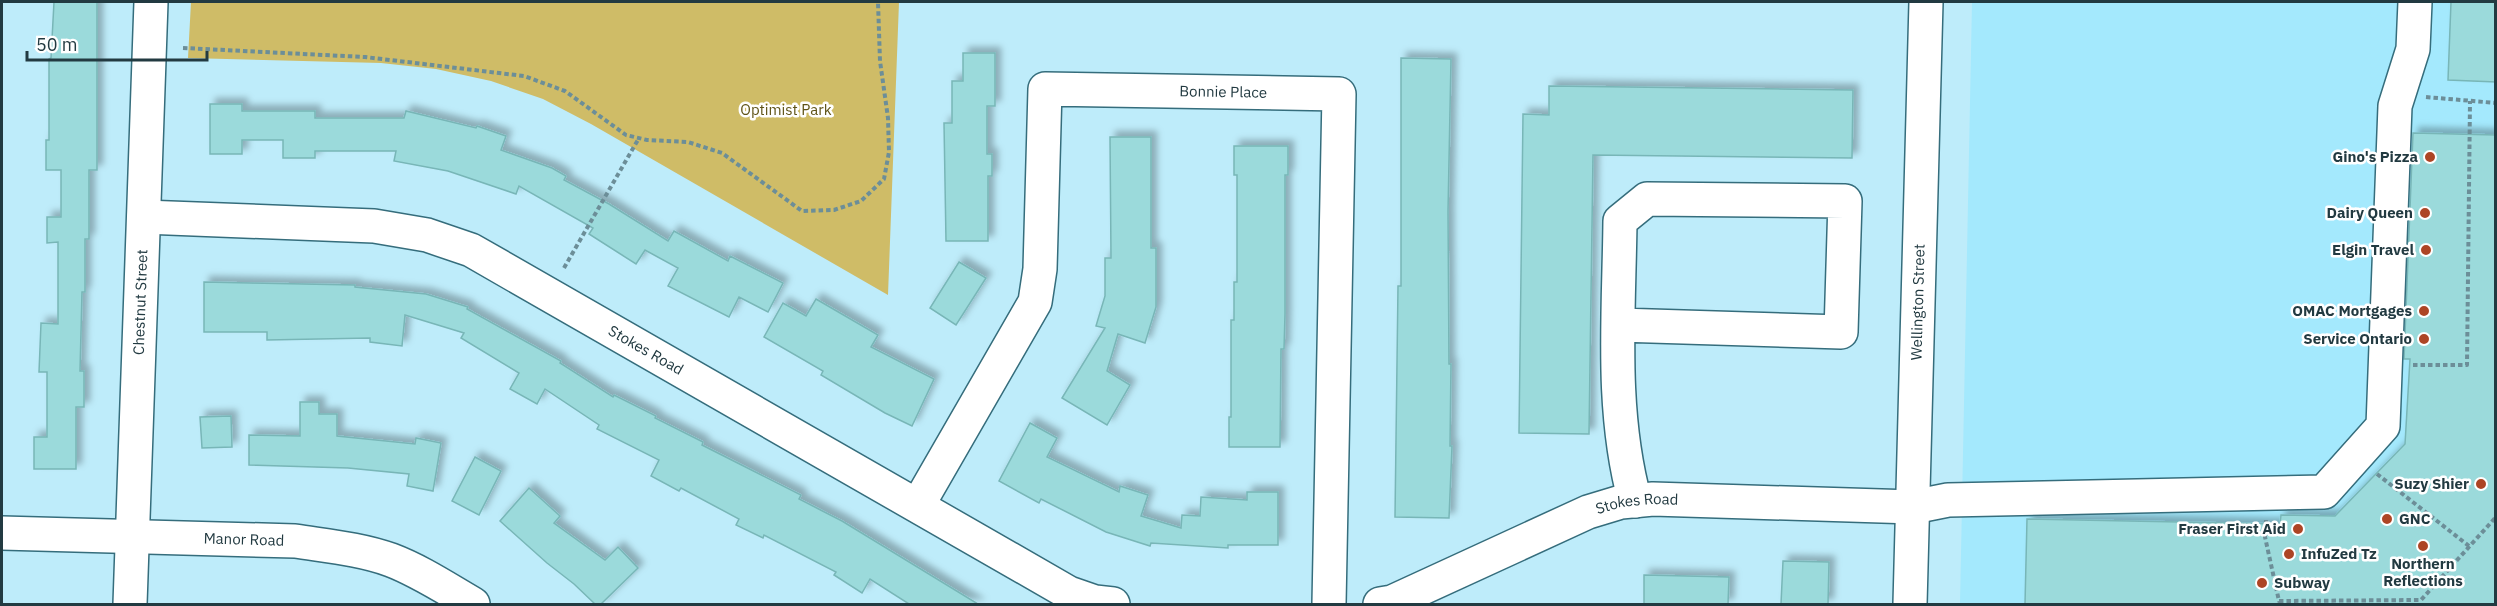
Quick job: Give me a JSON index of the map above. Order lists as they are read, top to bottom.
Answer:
{
  "streets": {
    "street": [
      "Bonnie Place",
      "Chestnut Street",
      "Wellington Street",
      "Stokes Road",
      "Manor Road"
    ]
  },
  "crossings": [
    ["Bonnie Place", "Stokes Road"],
    ["Chestnut Street", "Stokes Road"],
    ["Chestnut Street", "Manor Road"],
    ["Wellington Street", "Stokes Road"]
  ],
  "parks": ["Optimist Park"],
  "places": [
    "Gino's Pizza",
    "Dairy Queen",
    "Elgin Travel",
    "OMAC Mortgages",
    "Service Ontario",
    "Suzy Shier",
    "GNC",
    "Fraser First Aid",
    "Northern Reflections",
    "InfuZed Tz",
    "Subway"
  ],
  "scale_bar": "50 m"
}
